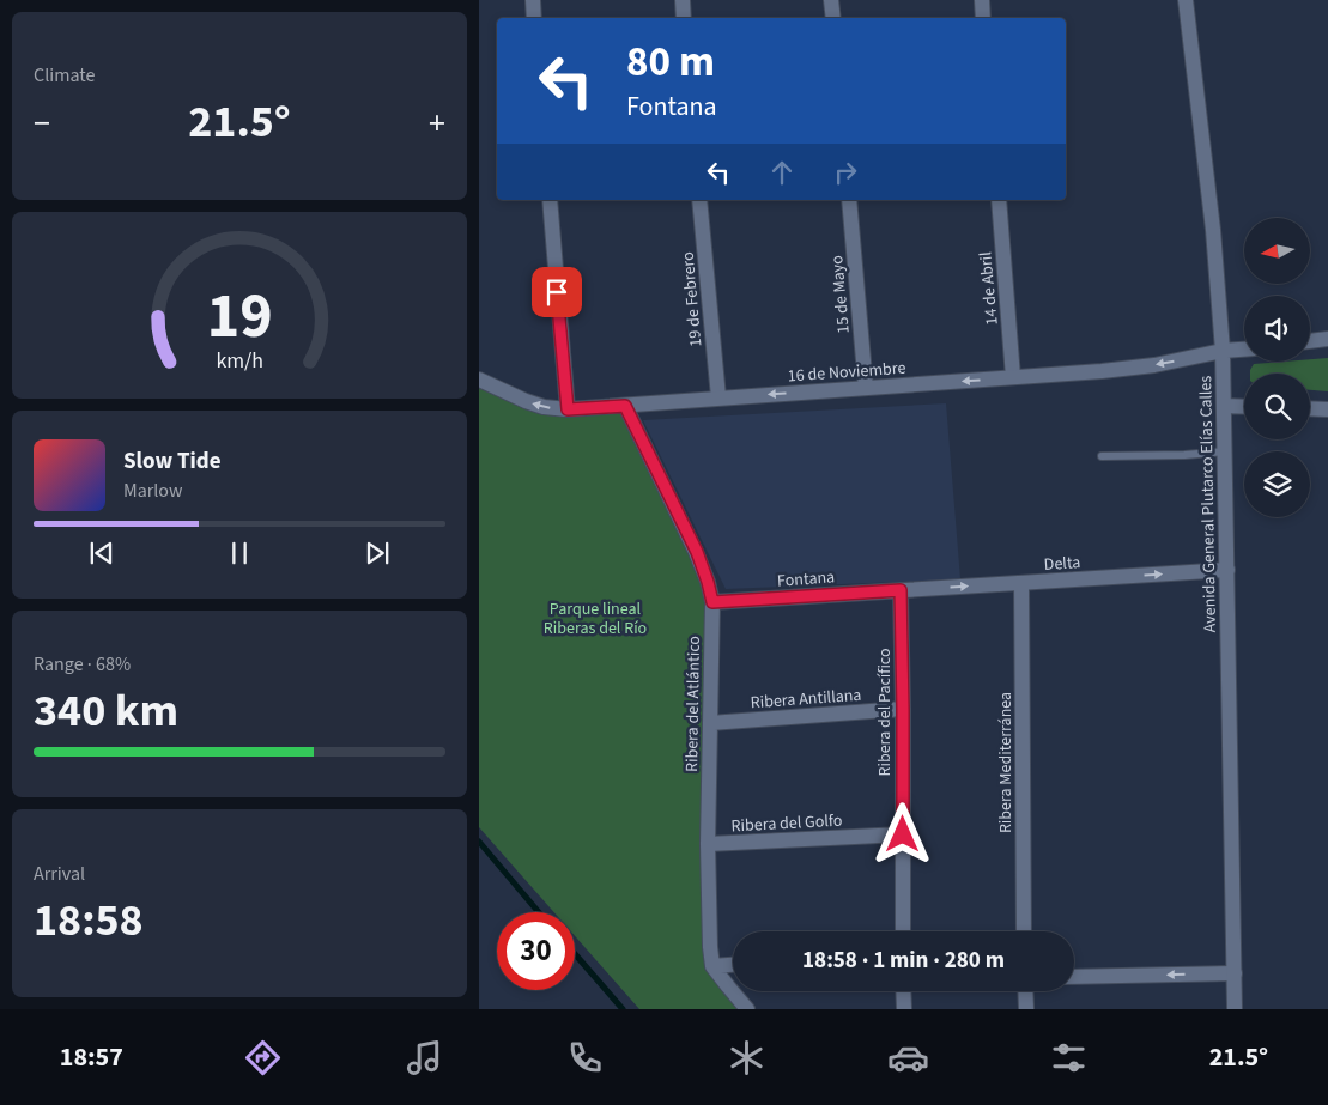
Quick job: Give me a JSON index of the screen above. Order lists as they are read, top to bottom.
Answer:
{
  "streets": {
    "street": [
      "14 de Abril",
      "15 de Mayo",
      "19 de Febrero",
      "16 de Noviembre",
      "Avenida General Plutarco Elías Calles",
      "Delta",
      "Fontana",
      "Ribera Antillana",
      "Ribera del Atlántico",
      "Ribera del Pacífico",
      "Ribera Mediterránea",
      "Ribera del Golfo"
    ]
  },
  "crossings": [
    ["14 de Abril", "16 de Noviembre"],
    ["15 de Mayo", "16 de Noviembre"],
    ["19 de Febrero", "16 de Noviembre"],
    ["16 de Noviembre", "Avenida General Plutarco Elías Calles"],
    ["16 de Noviembre", "Ribera del Atlántico"],
    ["Avenida General Plutarco Elías Calles", "Delta"],
    ["Delta", "Fontana"],
    ["Delta", "Ribera del Pacífico"],
    ["Delta", "Ribera Mediterránea"],
    ["Fontana", "Ribera del Atlántico"],
    ["Fontana", "Ribera del Pacífico"],
    ["Ribera Antillana", "Ribera del Atlántico"],
    ["Ribera Antillana", "Ribera del Pacífico"],
    ["Ribera del Atlántico", "Ribera del Golfo"],
    ["Ribera del Pacífico", "Ribera del Golfo"]
  ],
  "one_way": ["16 de Noviembre", "Delta"],
  "parks": ["Parque lineal Riberas del Río"],
  "north": "left",
  "page": {
    "tile": [
      "Climate",
      ["Range · 68%", "340 km"],
      ["Arrival", "18:58"]
    ],
    "turn": ["80 m", "Fontana"],
    "heat": ["−", "21.5°", "+"],
    "song": ["Slow Tide", "Marlow"],
    "limit": "30",
    "trip": "18:58 · 1 min · 280 m",
    "tabs": ["18:57", "21.5°"],
    "gauge": ["19", "km/h"]
  }
}
